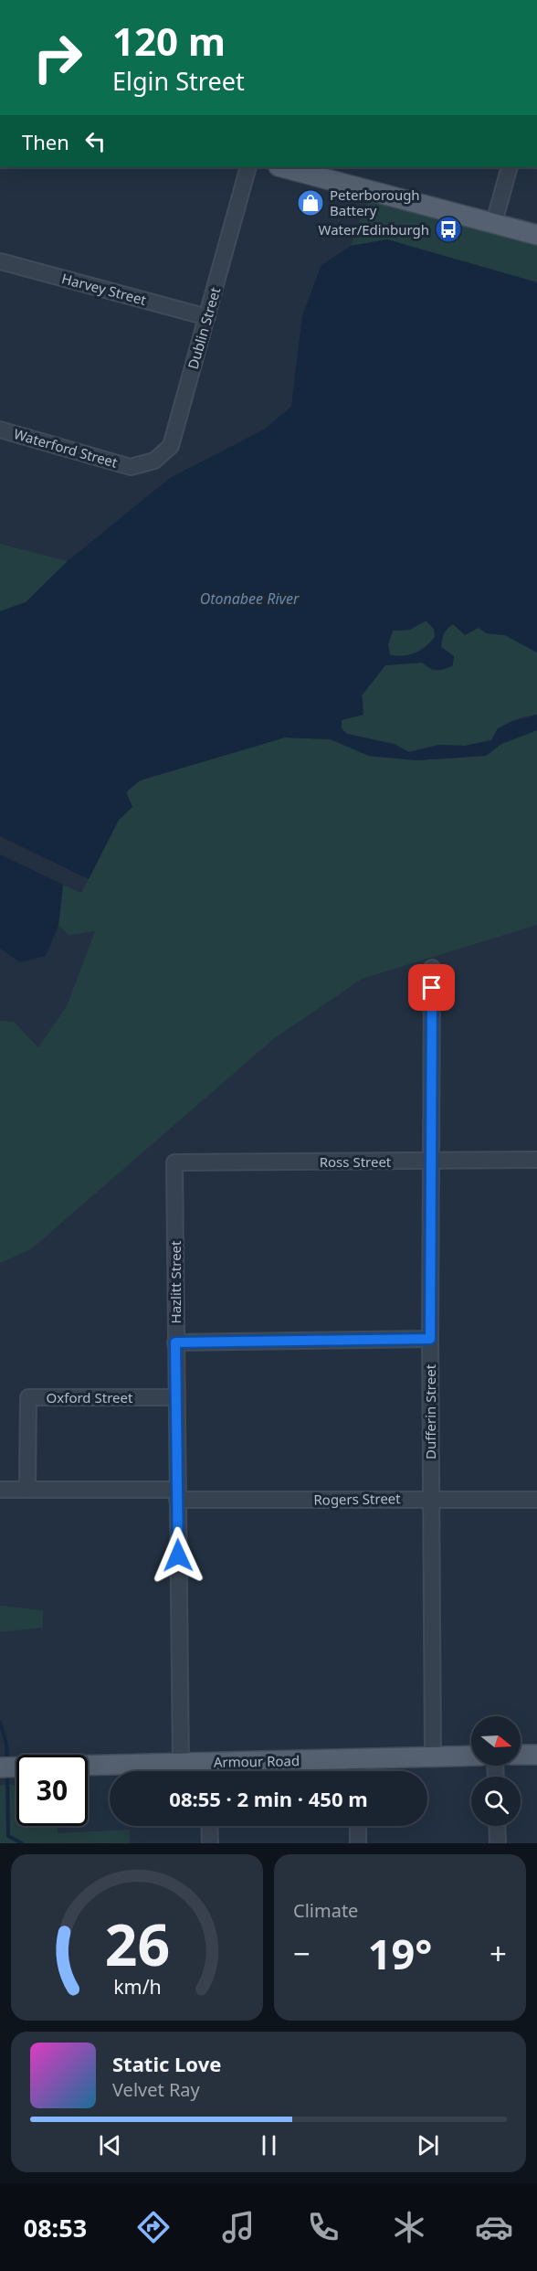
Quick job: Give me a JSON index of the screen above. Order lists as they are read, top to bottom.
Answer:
{
  "streets": {
    "main road": ["Armour Road"],
    "street": [
      "Harvey Street",
      "Dublin Street",
      "Waterford Street",
      "Ross Street",
      "Hazlitt Street",
      "Oxford Street",
      "Dufferin Street",
      "Rogers Street"
    ]
  },
  "crossings": [
    ["Harvey Street", "Dublin Street"],
    ["Dublin Street", "Waterford Street"],
    ["Ross Street", "Hazlitt Street"],
    ["Ross Street", "Dufferin Street"],
    ["Hazlitt Street", "Oxford Street"],
    ["Hazlitt Street", "Rogers Street"],
    ["Hazlitt Street", "Armour Road"],
    ["Oxford Street", "Rogers Street"],
    ["Dufferin Street", "Rogers Street"],
    ["Dufferin Street", "Armour Road"]
  ],
  "water": ["Otonabee River"],
  "places": {
    "shop": ["Peterborough Battery"],
    "bus stop": ["Water/Edinburgh"]
  },
  "north": "right",
  "page": {
    "turn": ["120 m", "Elgin Street"],
    "then": "Then",
    "limit": "30",
    "trip": "08:55 · 2 min · 450 m",
    "tile": "Climate",
    "heat": ["−", "19°", "+"],
    "song": ["Static Love", "Velvet Ray"],
    "tabs": "08:53",
    "gauge": ["26", "km/h"]
  }
}
